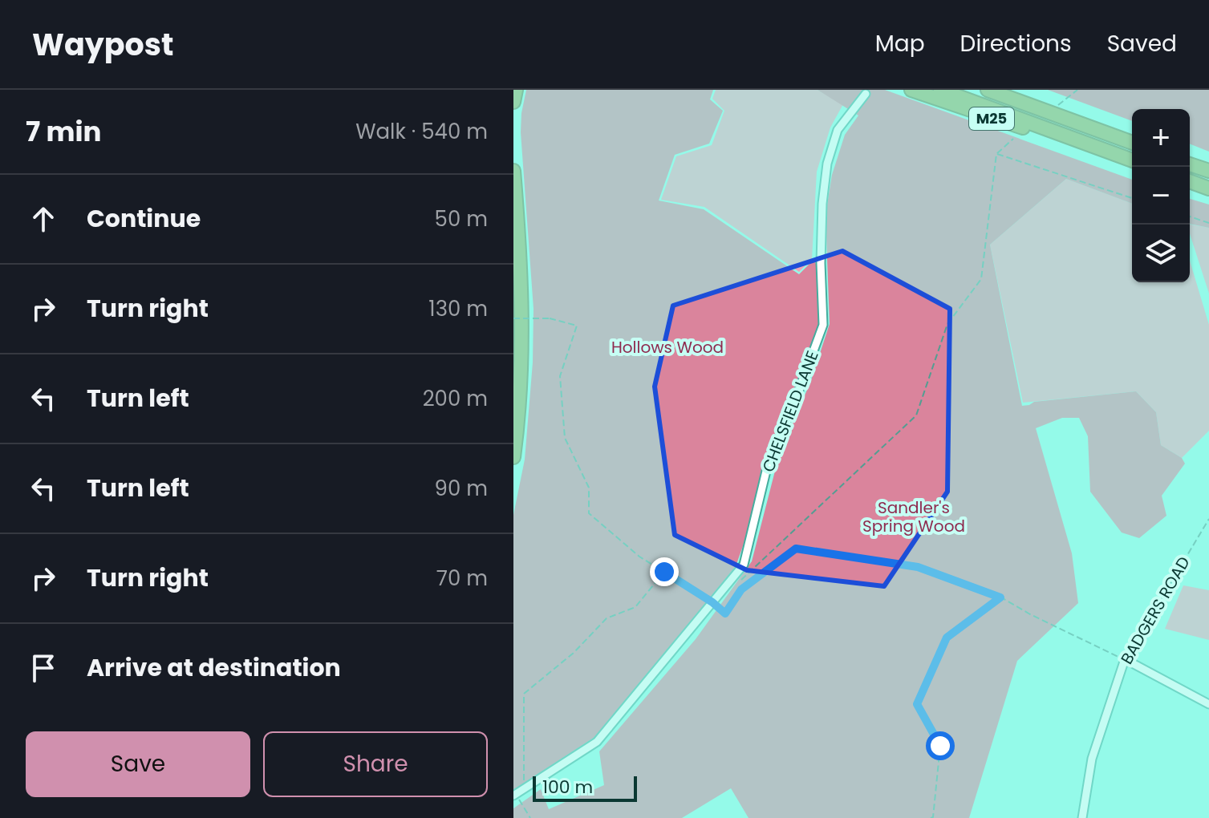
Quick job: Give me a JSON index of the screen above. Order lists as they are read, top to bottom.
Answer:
{
  "streets": {
    "highway": ["M25"],
    "street": ["CHELSFIELD LANE", "BADGERS ROAD"]
  },
  "parks": ["Hollows Wood", "Sandler's Spring Wood"],
  "scale_bar": "100 m",
  "page": {
    "header": "Waypost",
    "nav": ["Map", "Directions", "Saved"],
    "heading": ["7 min", "Walk · 540 m"],
    "map_buttons": ["+", "−"],
    "list": [
      ["Continue", "50 m"],
      ["Turn right", "130 m"],
      ["Turn left", "200 m"],
      ["Turn left", "90 m"],
      ["Turn right", "70 m"],
      "Arrive at destination"
    ],
    "buttons": ["Save", "Share"],
    "scale": "100 m"
  }
}
